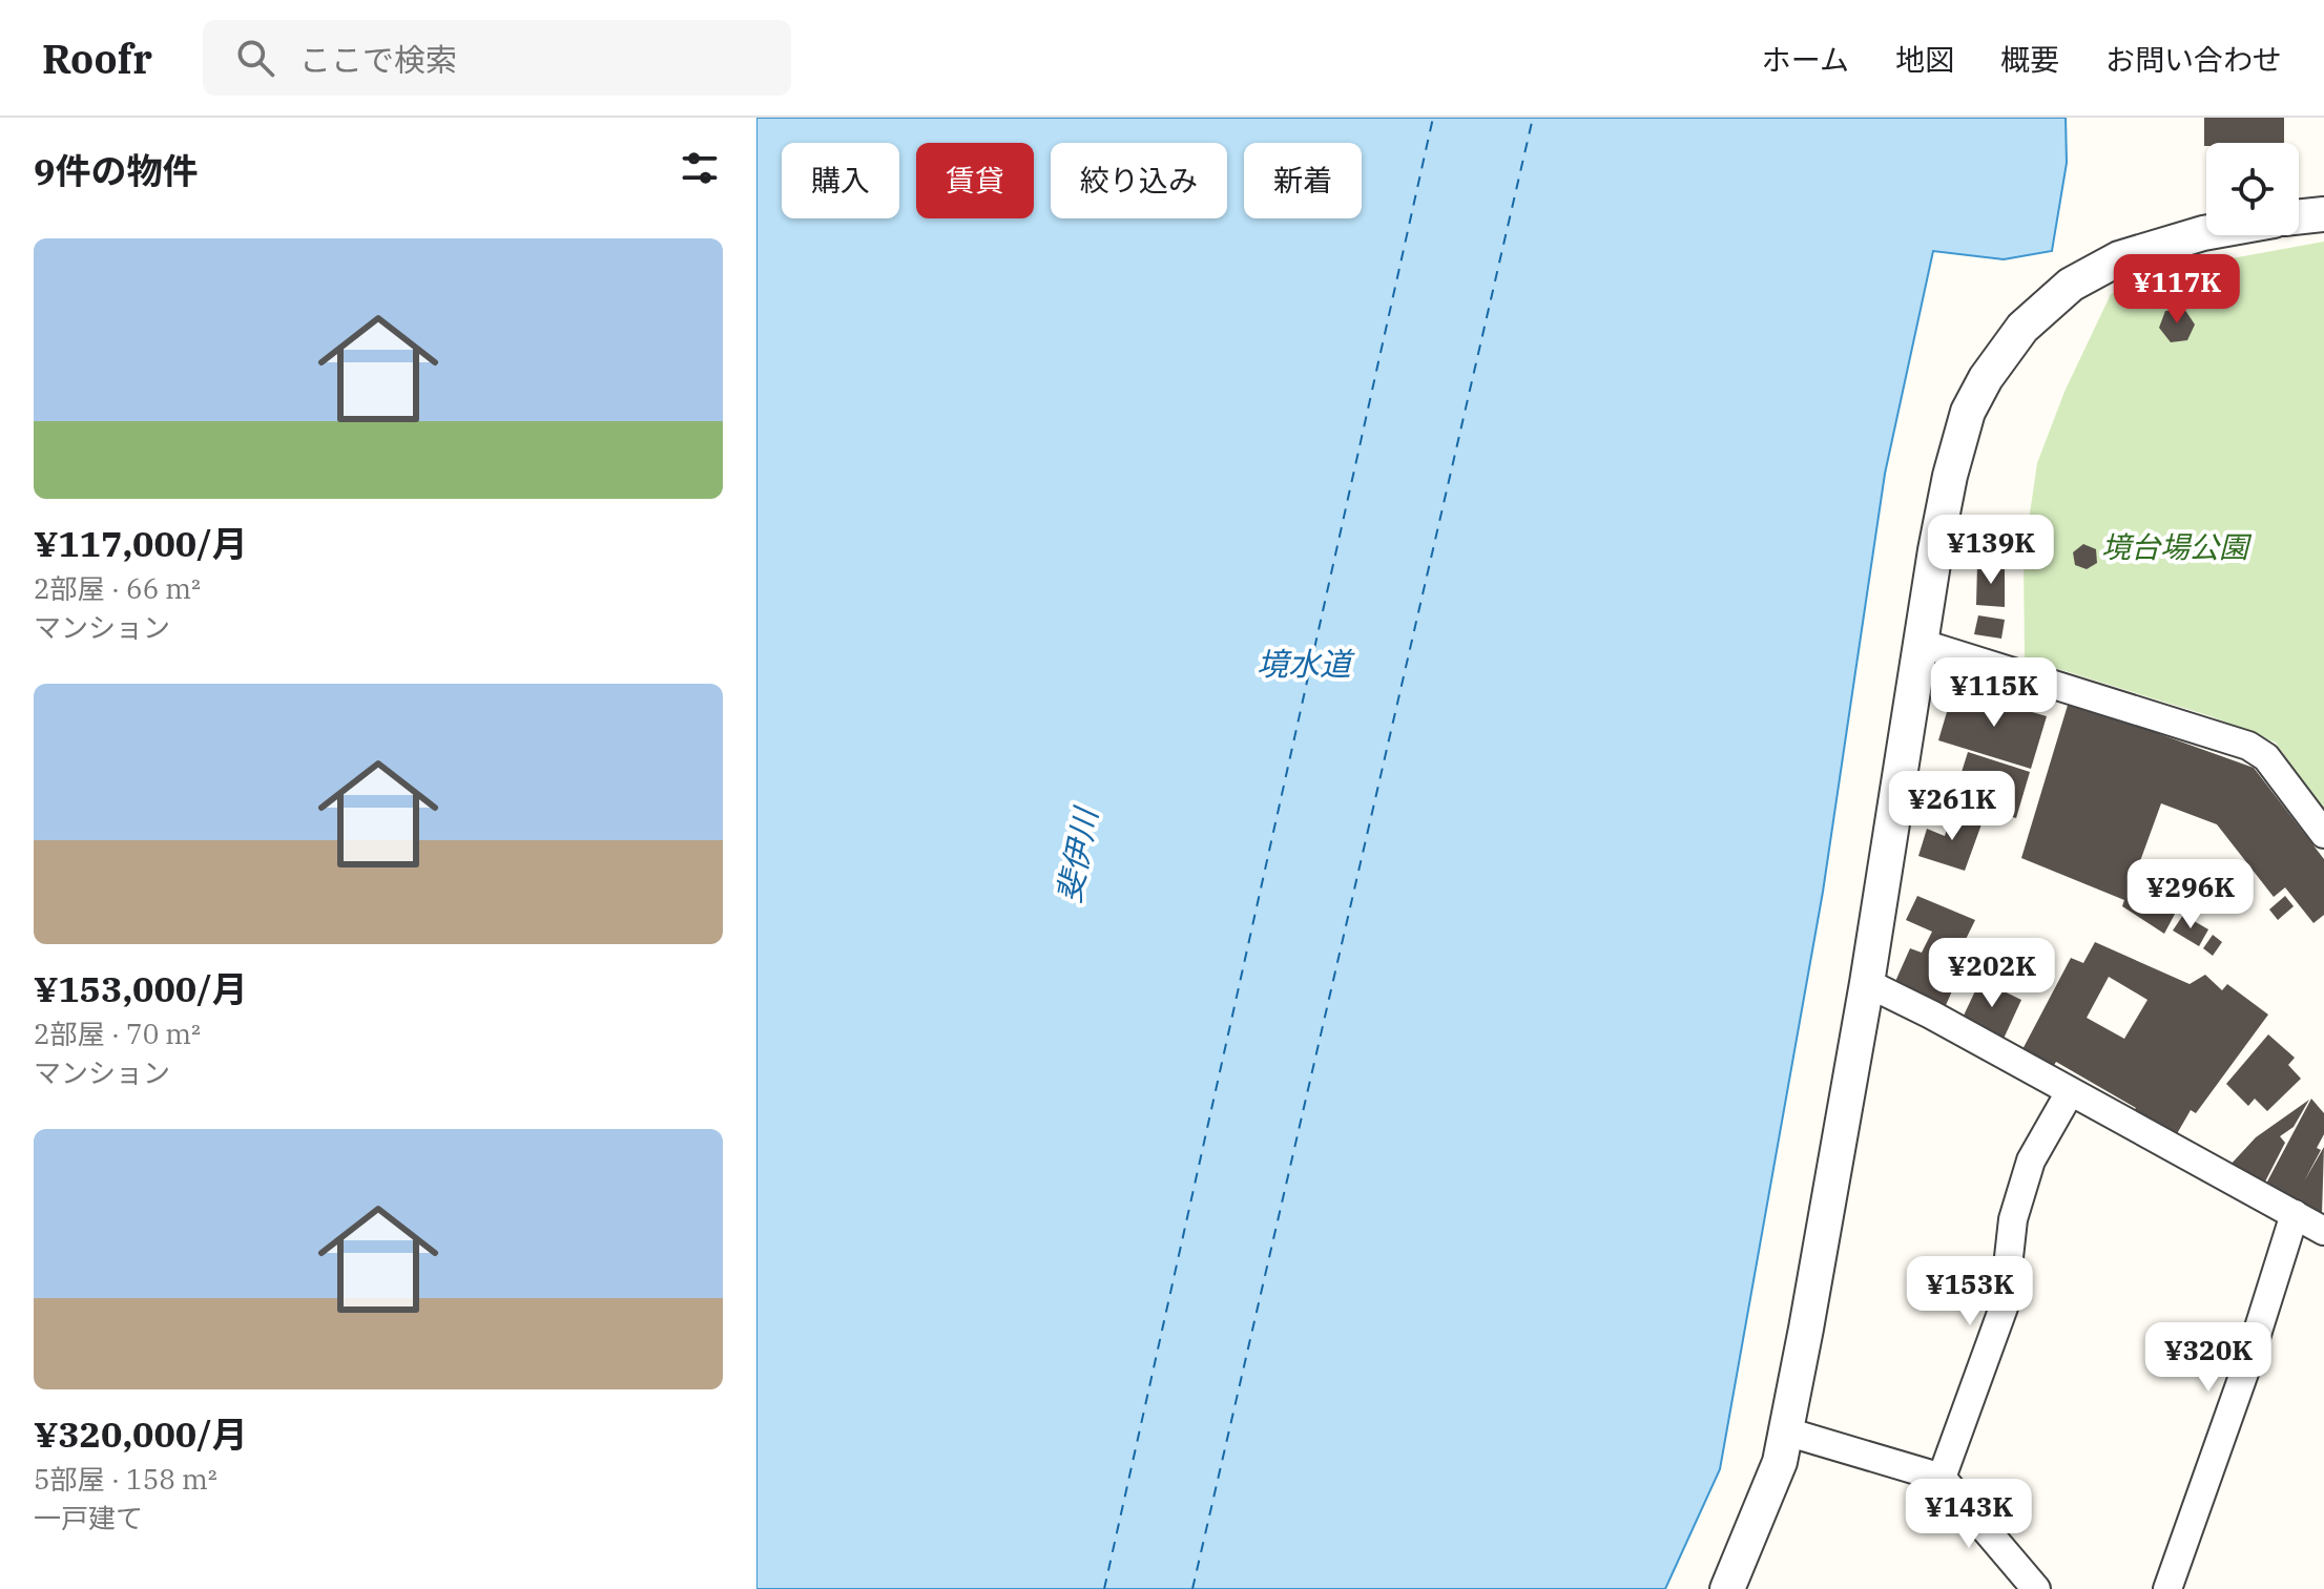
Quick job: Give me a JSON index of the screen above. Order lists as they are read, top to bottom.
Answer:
{
  "water": ["境水道", "斐伊川"],
  "parks": ["境台場公園"],
  "page": {
    "header": "Roofr",
    "search": "ここで検索",
    "nav": [
      "ホーム",
      "地図",
      "概要",
      "お問い合わせ"
    ],
    "heading": "9件の物件",
    "chip": [
      "購入",
      "賃貸",
      "絞り込み",
      "新着"
    ],
    "list": [
      {
        "name": "¥117,000/月",
        "note": "2部屋 · 66 m² · マンション"
      },
      {
        "name": "¥153,000/月",
        "note": "2部屋 · 70 m² · マンション"
      },
      {
        "name": "¥320,000/月",
        "note": "5部屋 · 158 m² · 一戸建て"
      }
    ],
    "price": [
      "¥117K",
      "¥139K",
      "¥115K",
      "¥261K",
      "¥296K",
      "¥202K",
      "¥153K",
      "¥320K",
      "¥143K"
    ]
  }
}
